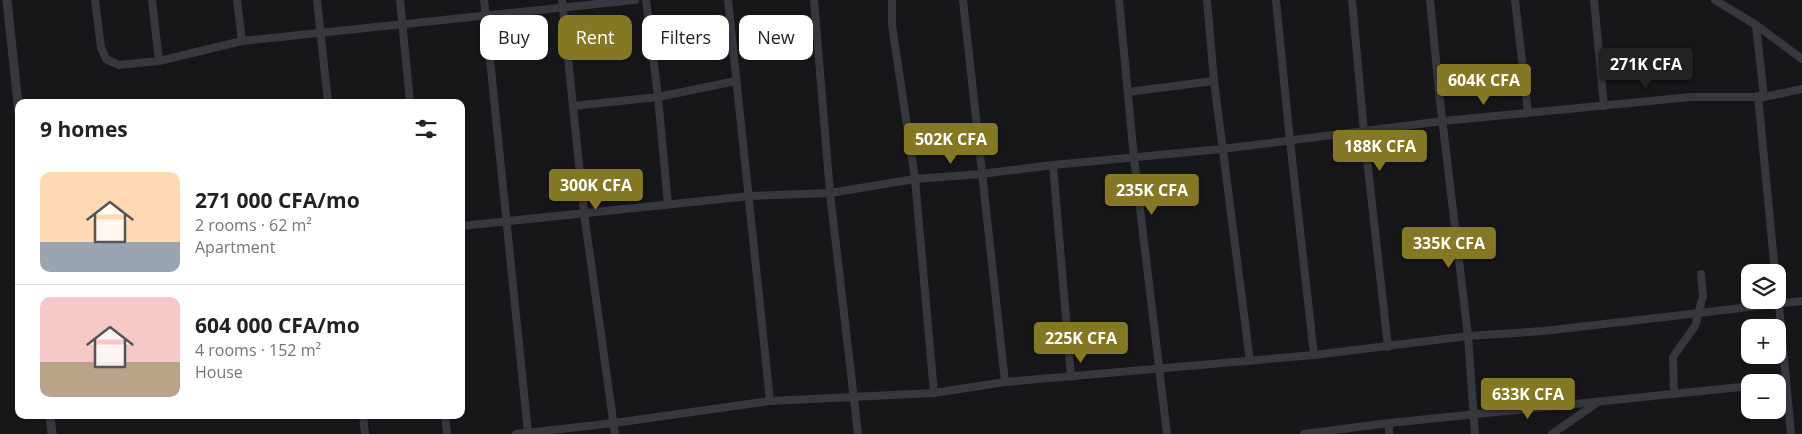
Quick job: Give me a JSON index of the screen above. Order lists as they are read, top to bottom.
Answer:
{
  "page": {
    "chip": [
      "Buy",
      "Rent",
      "Filters",
      "New"
    ],
    "price": [
      "271K CFA",
      "604K CFA",
      "502K CFA",
      "188K CFA",
      "300K CFA",
      "235K CFA",
      "335K CFA",
      "225K CFA",
      "633K CFA"
    ],
    "heading": "9 homes",
    "list": [
      {
        "name": "271 000 CFA/mo",
        "note": "2 rooms · 62 m² · Apartment"
      },
      {
        "name": "604 000 CFA/mo",
        "note": "4 rooms · 152 m² · House"
      }
    ],
    "map_buttons": ["+", "−"]
  }
}
